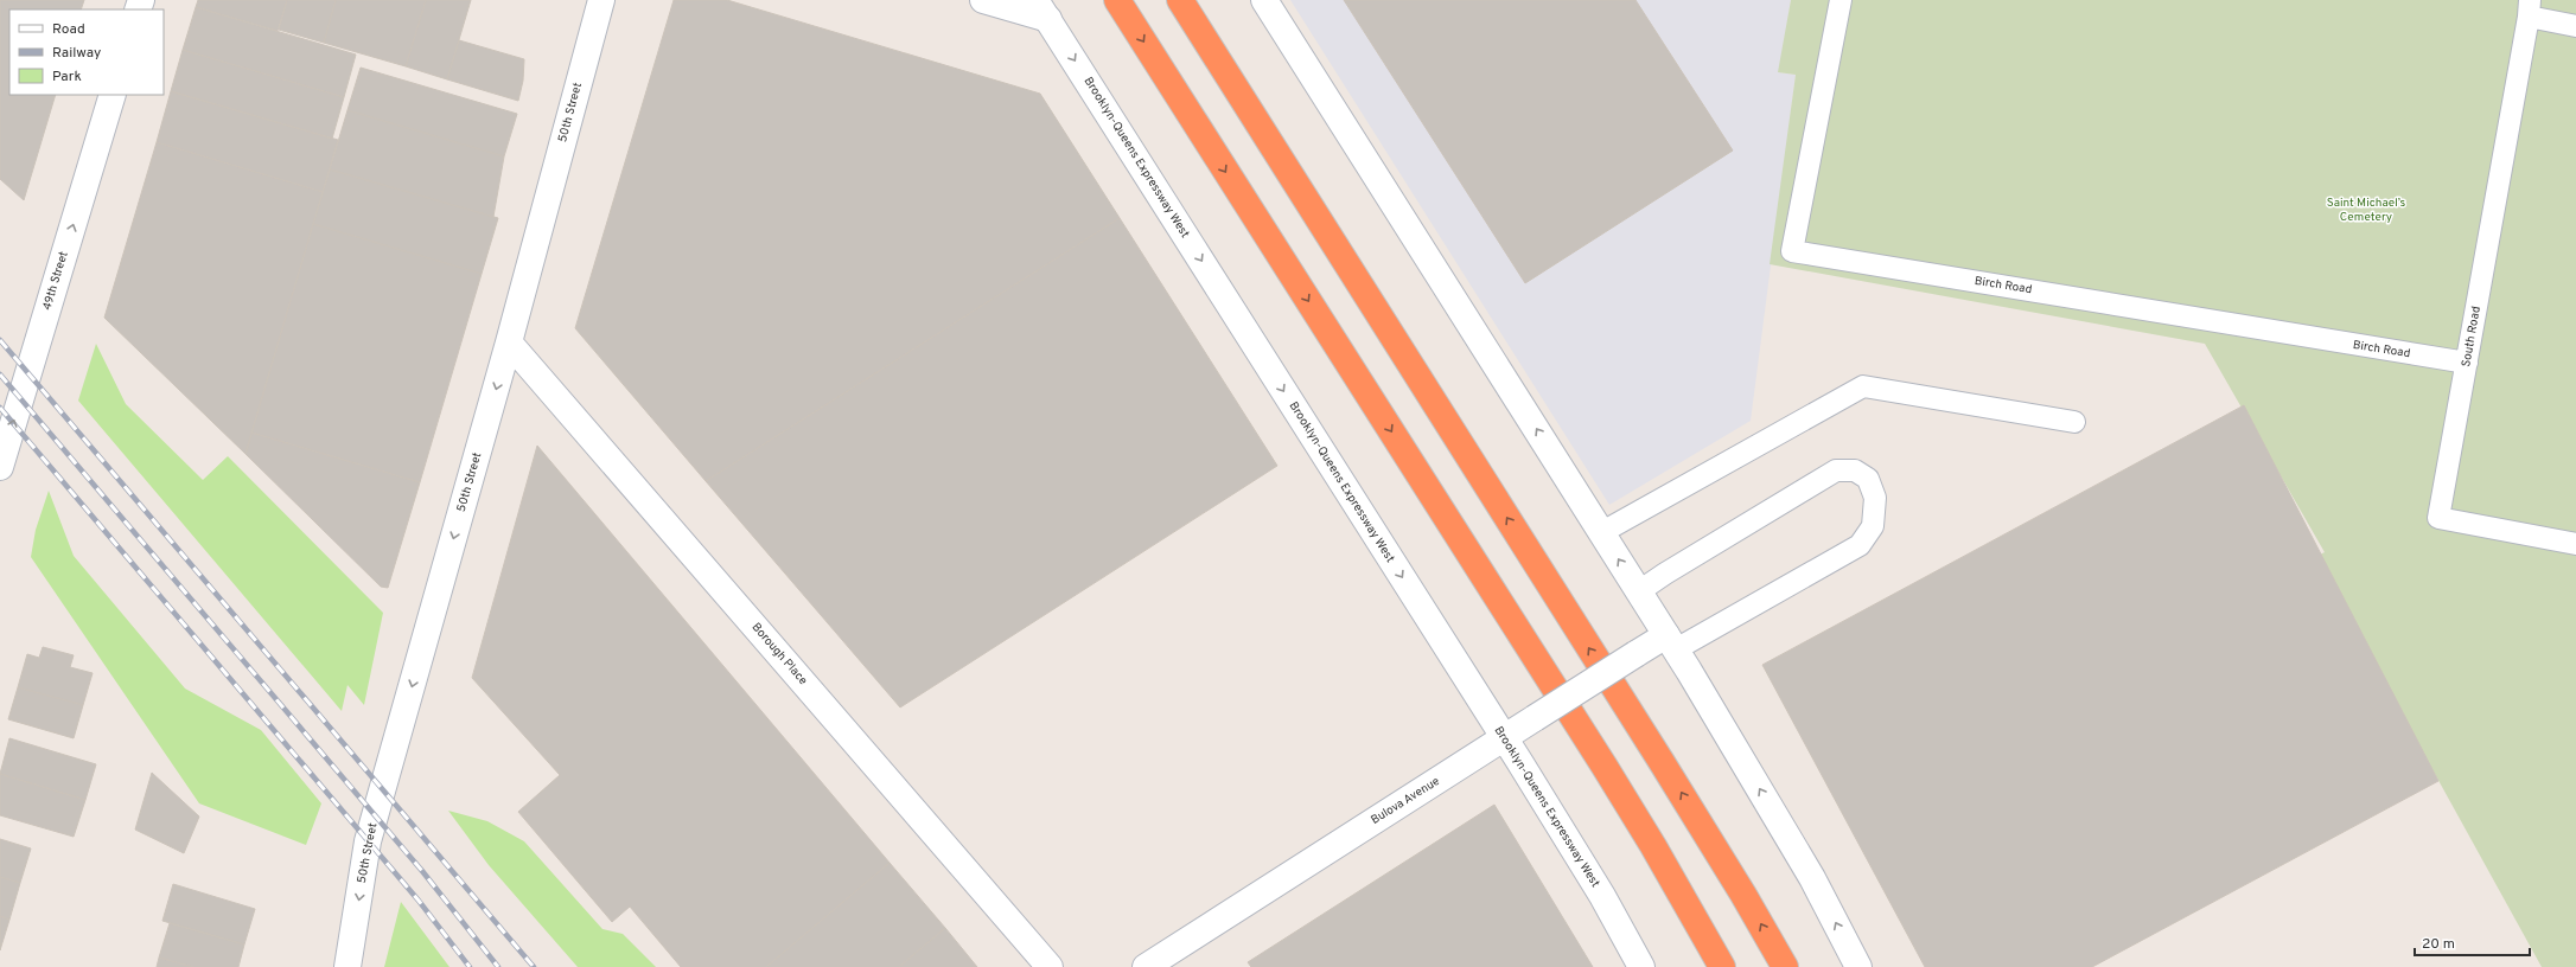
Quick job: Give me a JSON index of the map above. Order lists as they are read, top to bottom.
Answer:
{
  "streets": {
    "street": [
      "50th Street",
      "Brooklyn-Queens Expressway West",
      "49th Street",
      "Borough Place",
      "Bulova Avenue"
    ],
    "lane": ["Birch Road", "South Road"]
  },
  "crossings": [
    ["50th Street", "Borough Place"],
    ["Brooklyn-Queens Expressway West", "Bulova Avenue"],
    ["Birch Road", "South Road"]
  ],
  "one_way": ["50th Street", "49th Street"],
  "parks": ["Saint Michael’s Cemetery"],
  "legend": ["Road", "Railway", "Park"],
  "scale_bar": "20 m"
}
